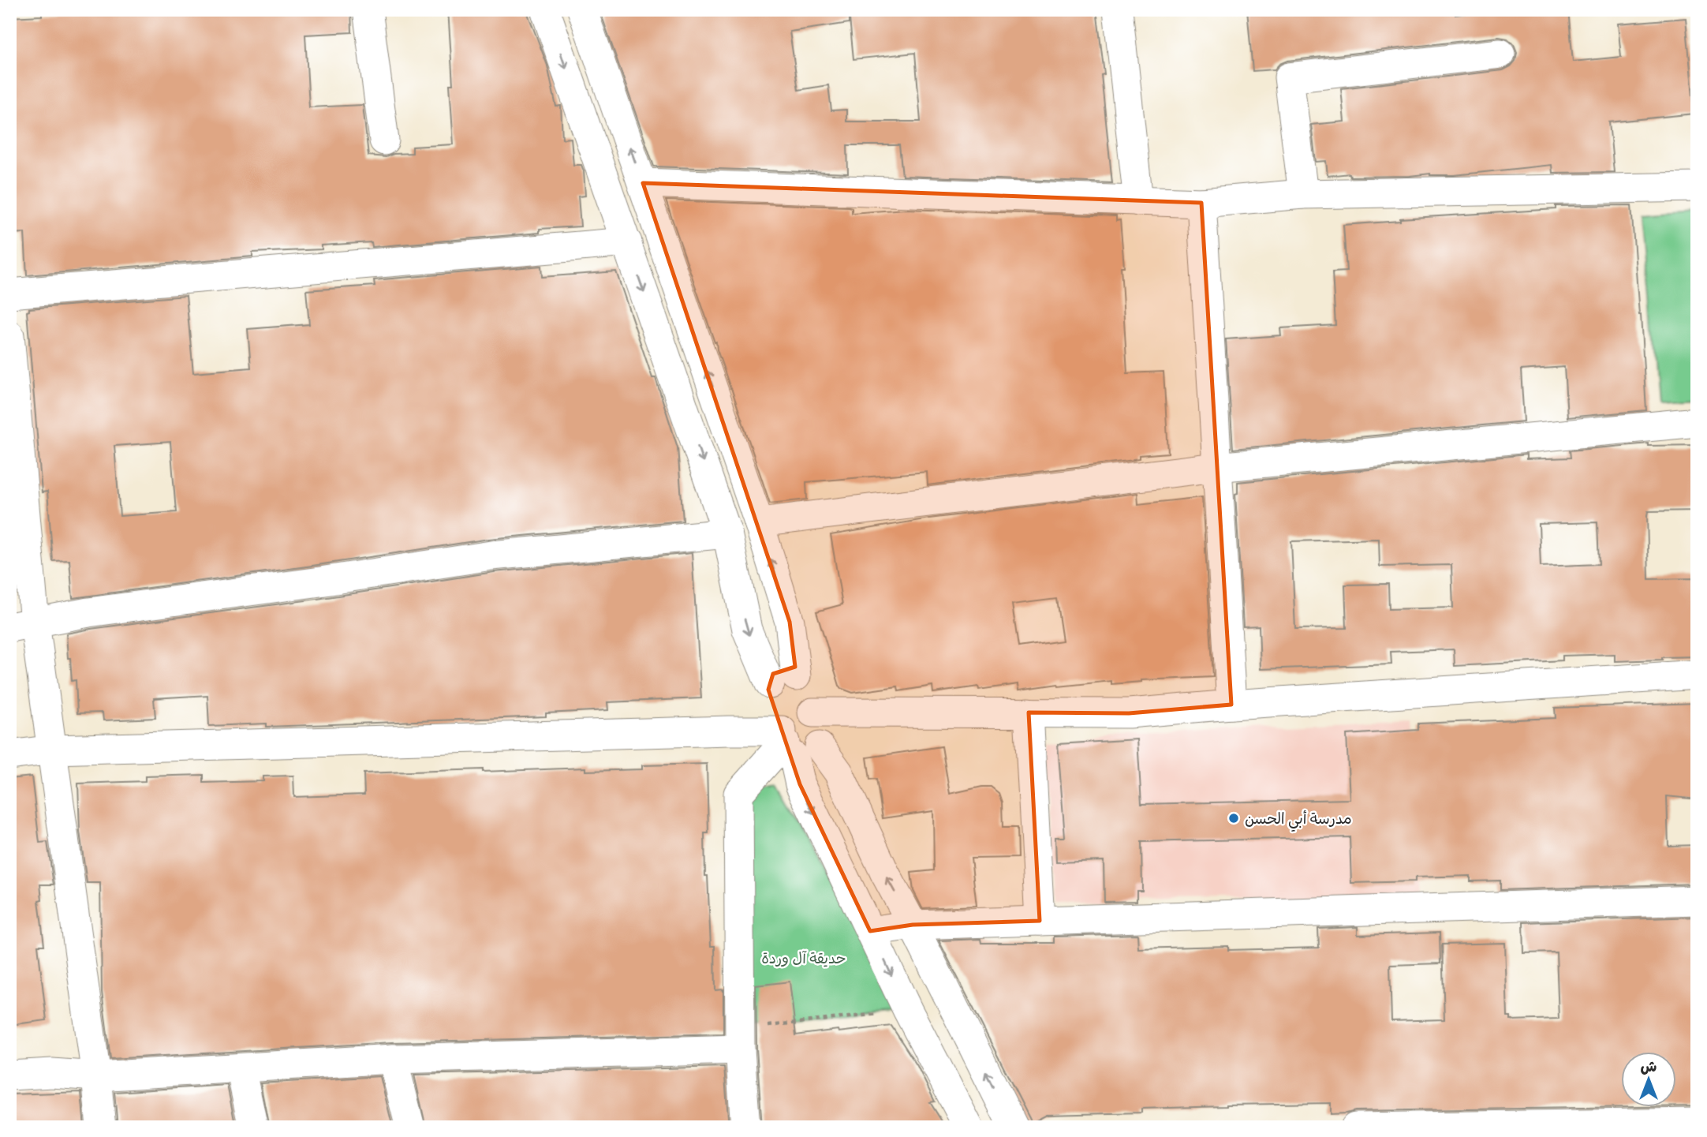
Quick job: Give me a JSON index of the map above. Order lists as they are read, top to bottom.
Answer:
{
  "parks": ["حديقة آل وردة"],
  "places": ["مدرسة أبي الحسن"],
  "north": "top"
}
